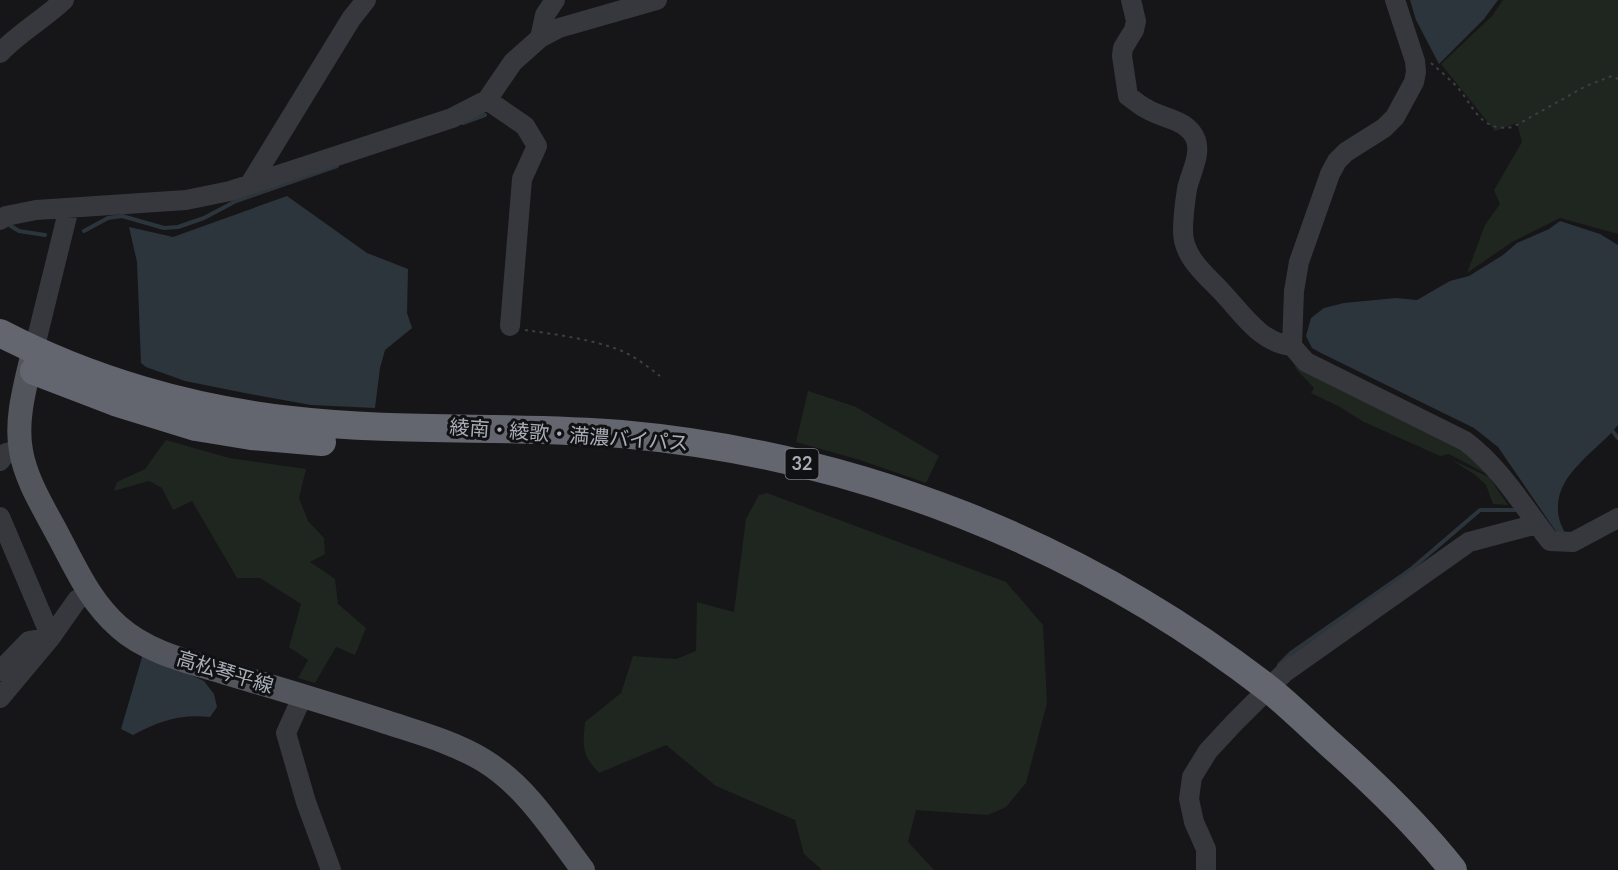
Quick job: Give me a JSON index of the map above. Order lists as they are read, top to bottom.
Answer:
{
  "streets": {
    "highway": ["綾南・綾歌・満濃バイパス", "32"],
    "main road": ["高松琴平線"]
  },
  "crossings": [
    ["綾南・綾歌・満濃バイパス", "高松琴平線"]
  ]
}
